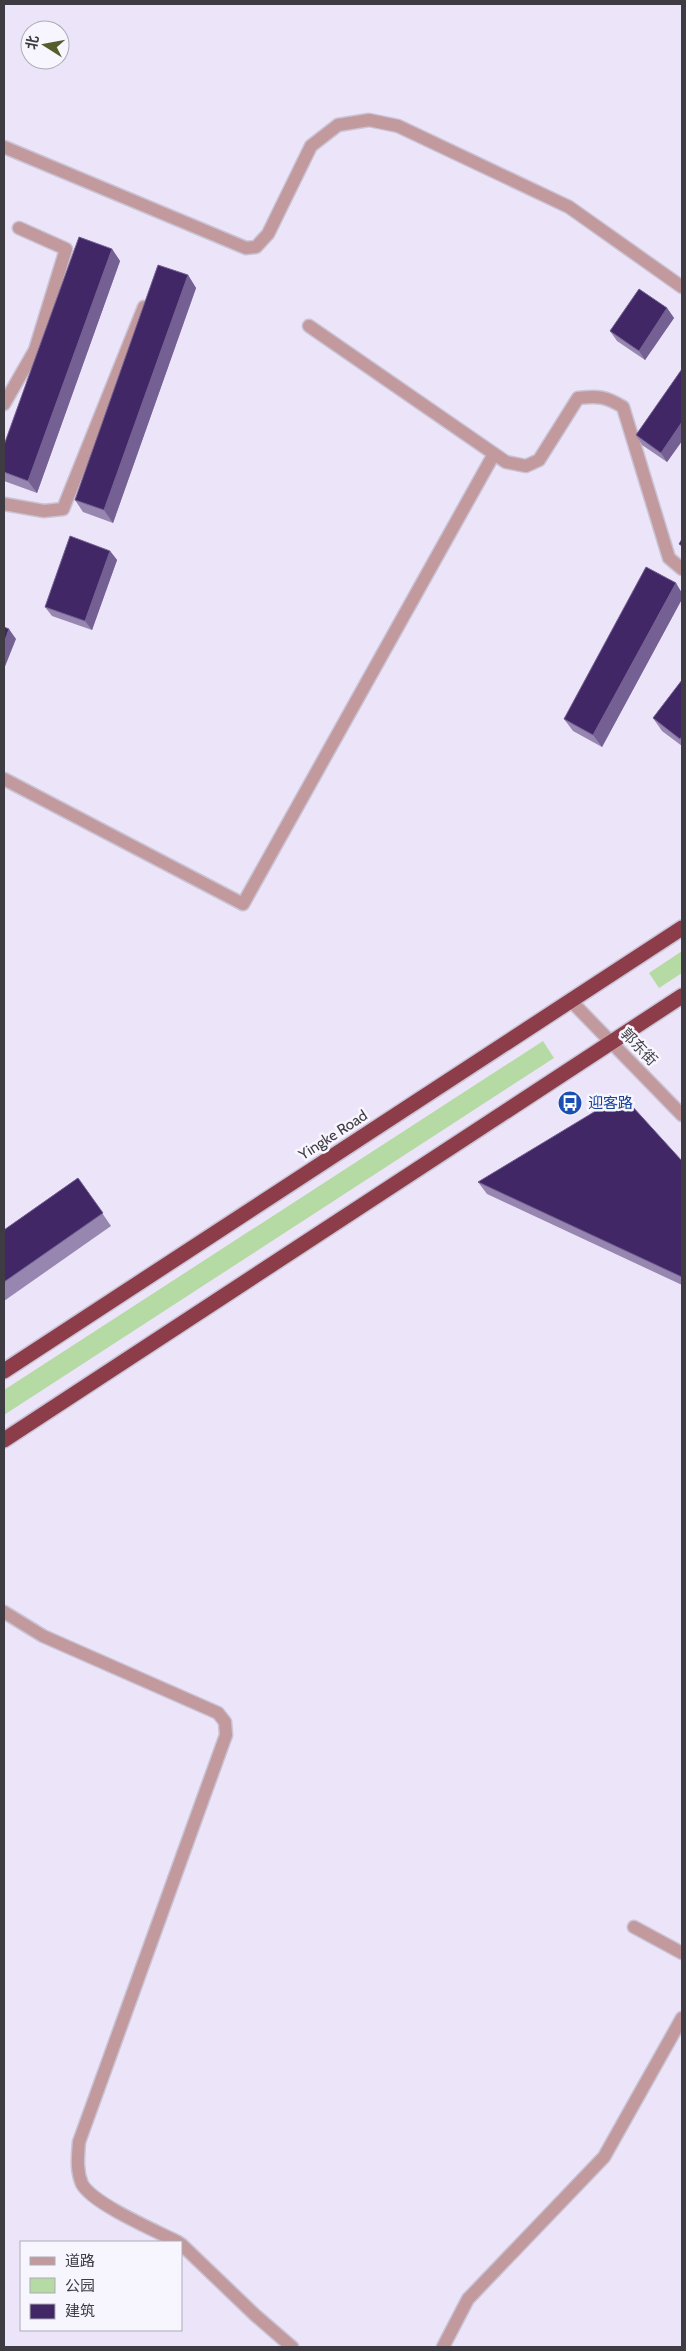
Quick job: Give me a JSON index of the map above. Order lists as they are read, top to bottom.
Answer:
{
  "streets": {
    "highway": ["Yingke Road"],
    "street": ["郭东街"]
  },
  "crossings": [
    ["郭东街", "Yingke Road"]
  ],
  "places": {
    "bus stop": ["迎客路"]
  },
  "legend": ["道路", "公园", "建筑"],
  "north": "left"
}
